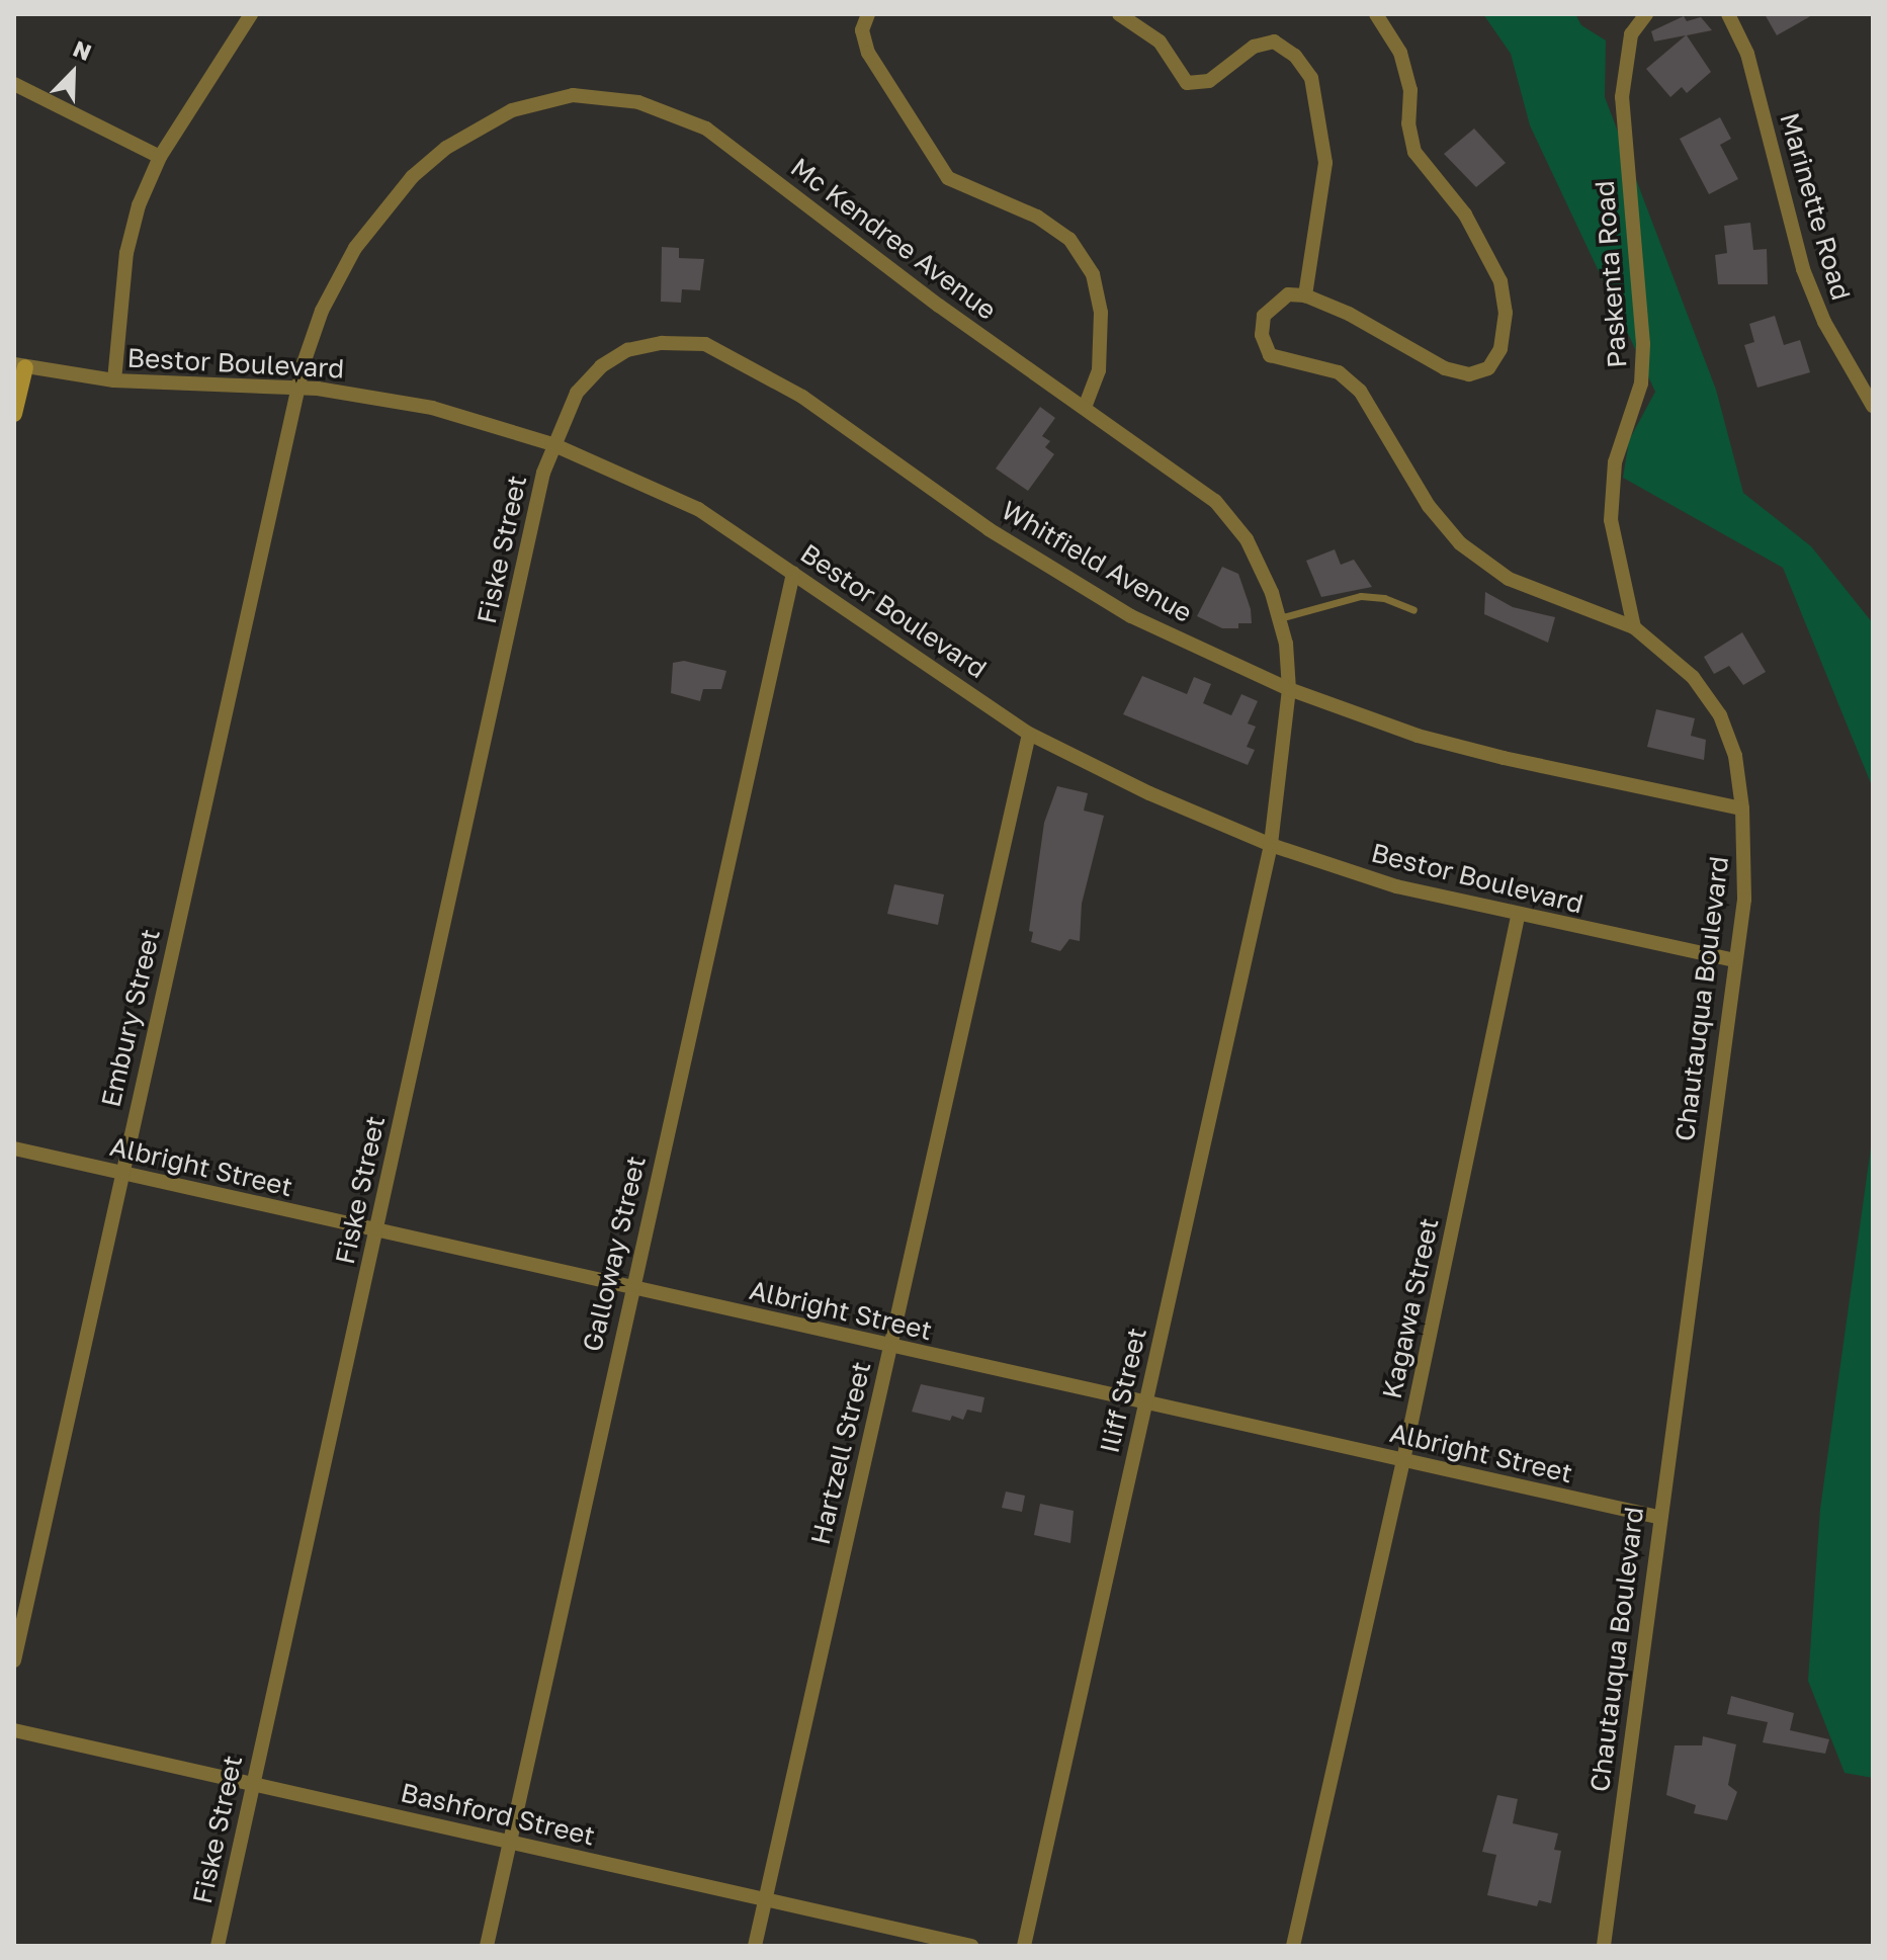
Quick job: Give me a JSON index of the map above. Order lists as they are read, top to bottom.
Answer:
{
  "streets": {
    "street": [
      "Marinette Road",
      "Mc Kendree Avenue",
      "Paskenta Road",
      "Bestor Boulevard",
      "Fiske Street",
      "Whitfield Avenue",
      "Chautauqua Boulevard",
      "Embury Street",
      "Albright Street",
      "Galloway Street",
      "Kagawa Street",
      "Iliff Street",
      "Hartzell Street",
      "Bashford Street"
    ]
  },
  "crossings": [
    ["Mc Kendree Avenue", "Bestor Boulevard"],
    ["Mc Kendree Avenue", "Whitfield Avenue"],
    ["Mc Kendree Avenue", "Embury Street"],
    ["Mc Kendree Avenue", "Iliff Street"],
    ["Paskenta Road", "Chautauqua Boulevard"],
    ["Bestor Boulevard", "Fiske Street"],
    ["Bestor Boulevard", "Whitfield Avenue"],
    ["Bestor Boulevard", "Chautauqua Boulevard"],
    ["Bestor Boulevard", "Embury Street"],
    ["Bestor Boulevard", "Galloway Street"],
    ["Bestor Boulevard", "Kagawa Street"],
    ["Bestor Boulevard", "Iliff Street"],
    ["Bestor Boulevard", "Hartzell Street"],
    ["Fiske Street", "Whitfield Avenue"],
    ["Fiske Street", "Albright Street"],
    ["Fiske Street", "Bashford Street"],
    ["Whitfield Avenue", "Chautauqua Boulevard"],
    ["Chautauqua Boulevard", "Albright Street"],
    ["Embury Street", "Albright Street"],
    ["Albright Street", "Galloway Street"],
    ["Albright Street", "Kagawa Street"],
    ["Albright Street", "Iliff Street"],
    ["Albright Street", "Hartzell Street"],
    ["Galloway Street", "Bashford Street"],
    ["Hartzell Street", "Bashford Street"]
  ],
  "north": "top right"
}
